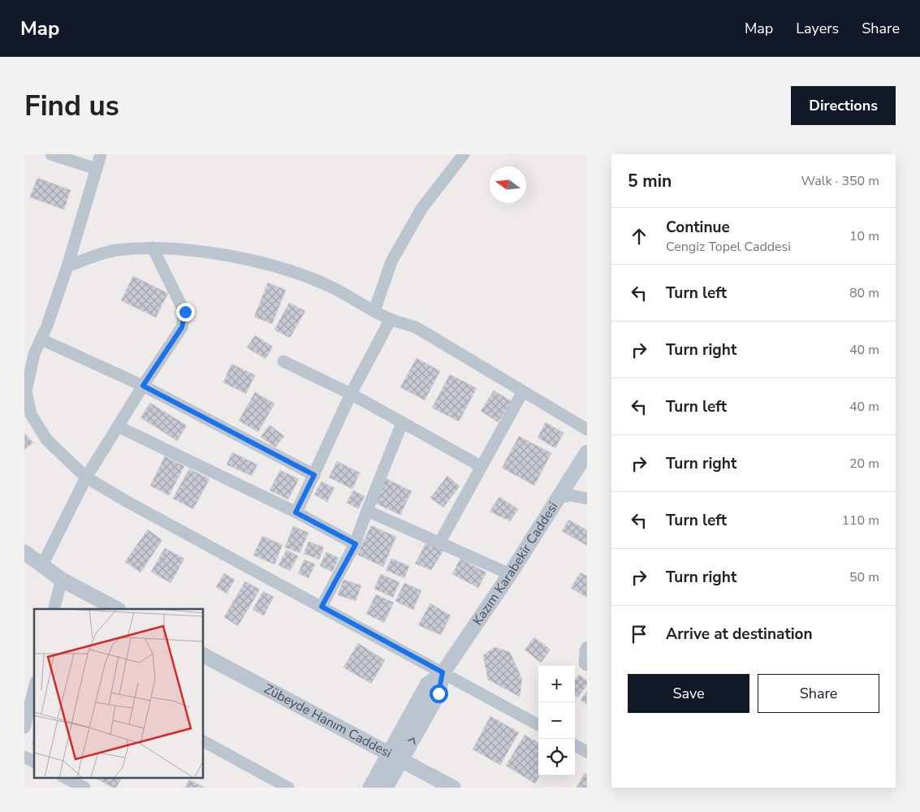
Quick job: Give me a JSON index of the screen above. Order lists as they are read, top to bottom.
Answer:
{
  "streets": {
    "street": ["Kazım Karabekir Caddesi", "Zübeyde Hanım Caddesi"]
  },
  "north": "left",
  "page": {
    "header": "Map",
    "nav": ["Map", "Layers", "Share"],
    "buttons": [
      "Directions",
      ["Save", "Share"]
    ],
    "title": "Find us",
    "heading": ["5 min", "Walk · 350 m"],
    "list": [
      ["Continue", "Cengiz Topel Caddesi", "10 m"],
      ["Turn left", "80 m"],
      ["Turn right", "40 m"],
      ["Turn left", "40 m"],
      ["Turn right", "20 m"],
      ["Turn left", "110 m"],
      ["Turn right", "50 m"],
      "Arrive at destination"
    ],
    "map_buttons": ["+", "−"]
  }
}
